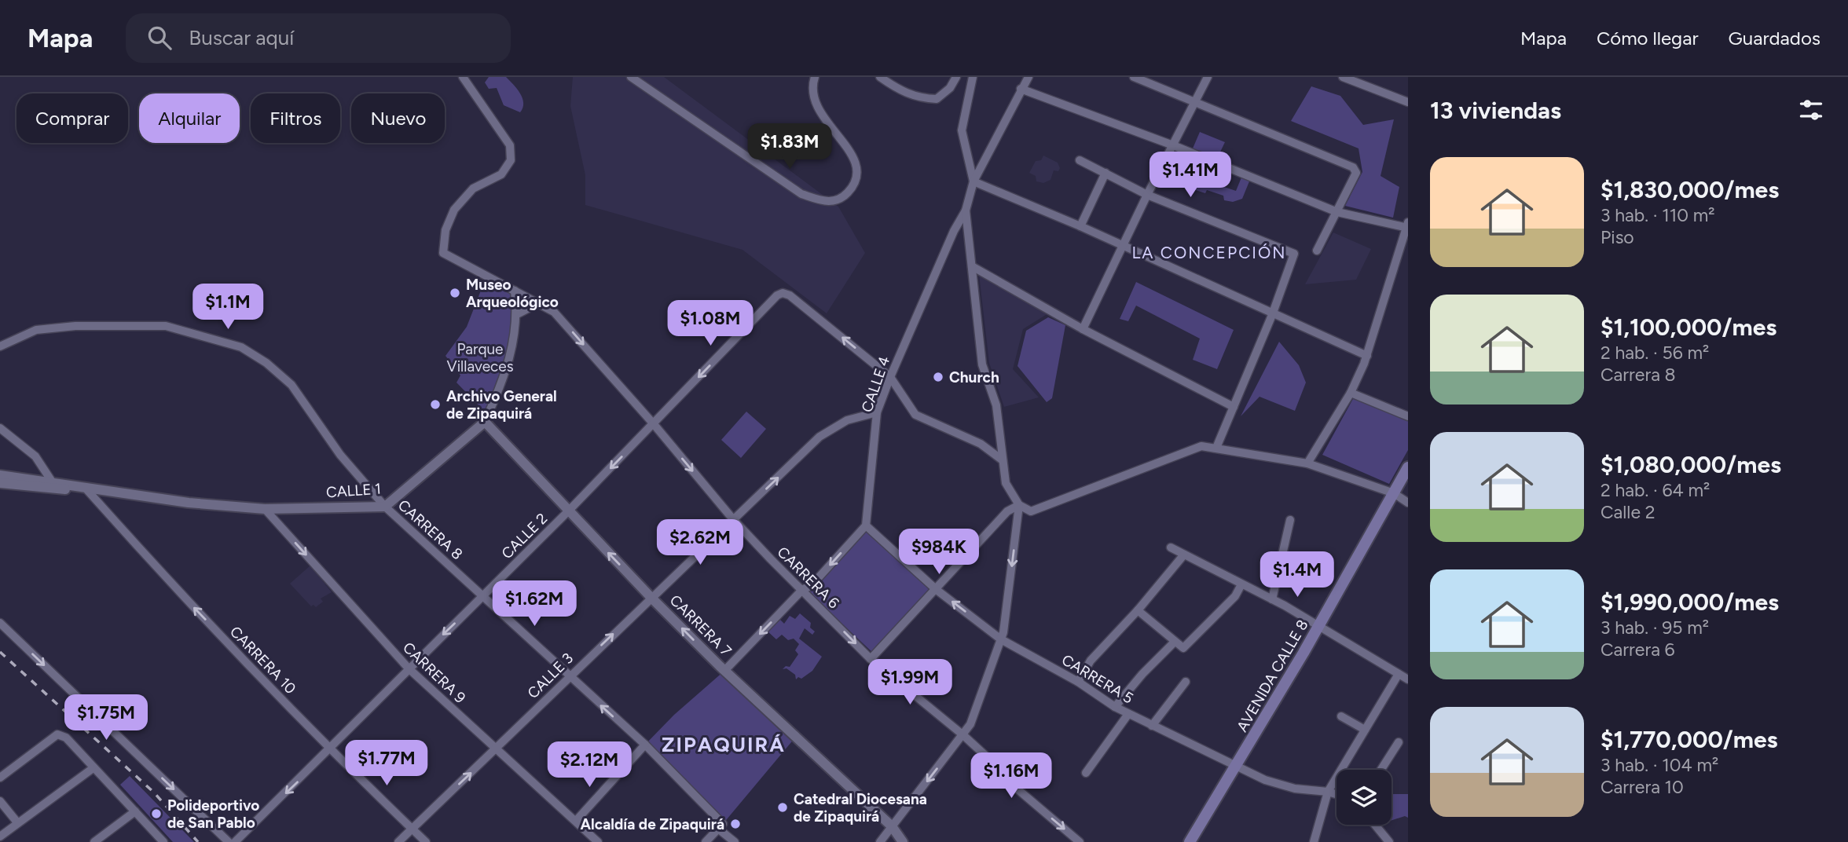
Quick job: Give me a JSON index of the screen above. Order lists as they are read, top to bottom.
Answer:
{
  "streets": {
    "main road": ["AVENIDA CALLE 8"],
    "street": [
      "CALLE 4",
      "CALLE 1",
      "CARRERA 8",
      "CALLE 2",
      "CARRERA 6",
      "CARRERA 7",
      "CARRERA 10",
      "CARRERA 9",
      "CALLE 3",
      "CARRERA 5"
    ]
  },
  "crossings": [
    ["CALLE 4", "CALLE 2"],
    ["CALLE 4", "CALLE 3"],
    ["CALLE 4", "CARRERA 5"],
    ["CALLE 1", "CARRERA 8"],
    ["CALLE 1", "CARRERA 6"],
    ["CALLE 1", "CARRERA 7"],
    ["CALLE 1", "CARRERA 10"],
    ["CALLE 1", "CARRERA 9"],
    ["CARRERA 8", "CALLE 2"],
    ["CARRERA 8", "CALLE 3"],
    ["CALLE 2", "CARRERA 6"],
    ["CALLE 2", "CARRERA 7"],
    ["CALLE 2", "CARRERA 10"],
    ["CALLE 2", "CARRERA 9"],
    ["CARRERA 6", "CALLE 3"],
    ["CARRERA 7", "CALLE 3"],
    ["CARRERA 10", "CALLE 3"],
    ["CARRERA 9", "CALLE 3"],
    ["AVENIDA CALLE 8", "CARRERA 5"]
  ],
  "one_way": [
    "CALLE 2",
    "CARRERA 6",
    "CARRERA 7",
    "CARRERA 10",
    "CARRERA 9",
    "CALLE 3"
  ],
  "districts": ["LA CONCEPCIÓN", "ZIPAQUIRÁ"],
  "parks": ["Parque Villaveces"],
  "places": [
    "Museo Arqueológico",
    "Church",
    "Archivo General de Zipaquirá",
    "Catedral Diocesana de Zipaquirá",
    "Polideportivo de San Pablo",
    "Alcaldía de Zipaquirá"
  ],
  "page": {
    "header": "Mapa",
    "search": "Buscar aquí",
    "nav": ["Mapa", "Cómo llegar", "Guardados"],
    "heading": "13 viviendas",
    "chip": [
      "Comprar",
      "Alquilar",
      "Filtros",
      "Nuevo"
    ],
    "price": [
      "$1.83M",
      "$1.41M",
      "$1.1M",
      "$1.08M",
      "$2.62M",
      "$984K",
      "$1.4M",
      "$1.62M",
      "$1.99M",
      "$1.75M",
      "$1.77M",
      "$2.12M",
      "$1.16M"
    ],
    "list": [
      {
        "name": "$1,830,000/mes",
        "note": "3 hab. · 110 m² · Piso"
      },
      {
        "name": "$1,100,000/mes",
        "note": "2 hab. · 56 m² · Carrera 8"
      },
      {
        "name": "$1,080,000/mes",
        "note": "2 hab. · 64 m² · Calle 2"
      },
      {
        "name": "$1,990,000/mes",
        "note": "3 hab. · 95 m² · Carrera 6"
      },
      {
        "name": "$1,770,000/mes",
        "note": "3 hab. · 104 m² · Carrera 10"
      }
    ]
  }
}
